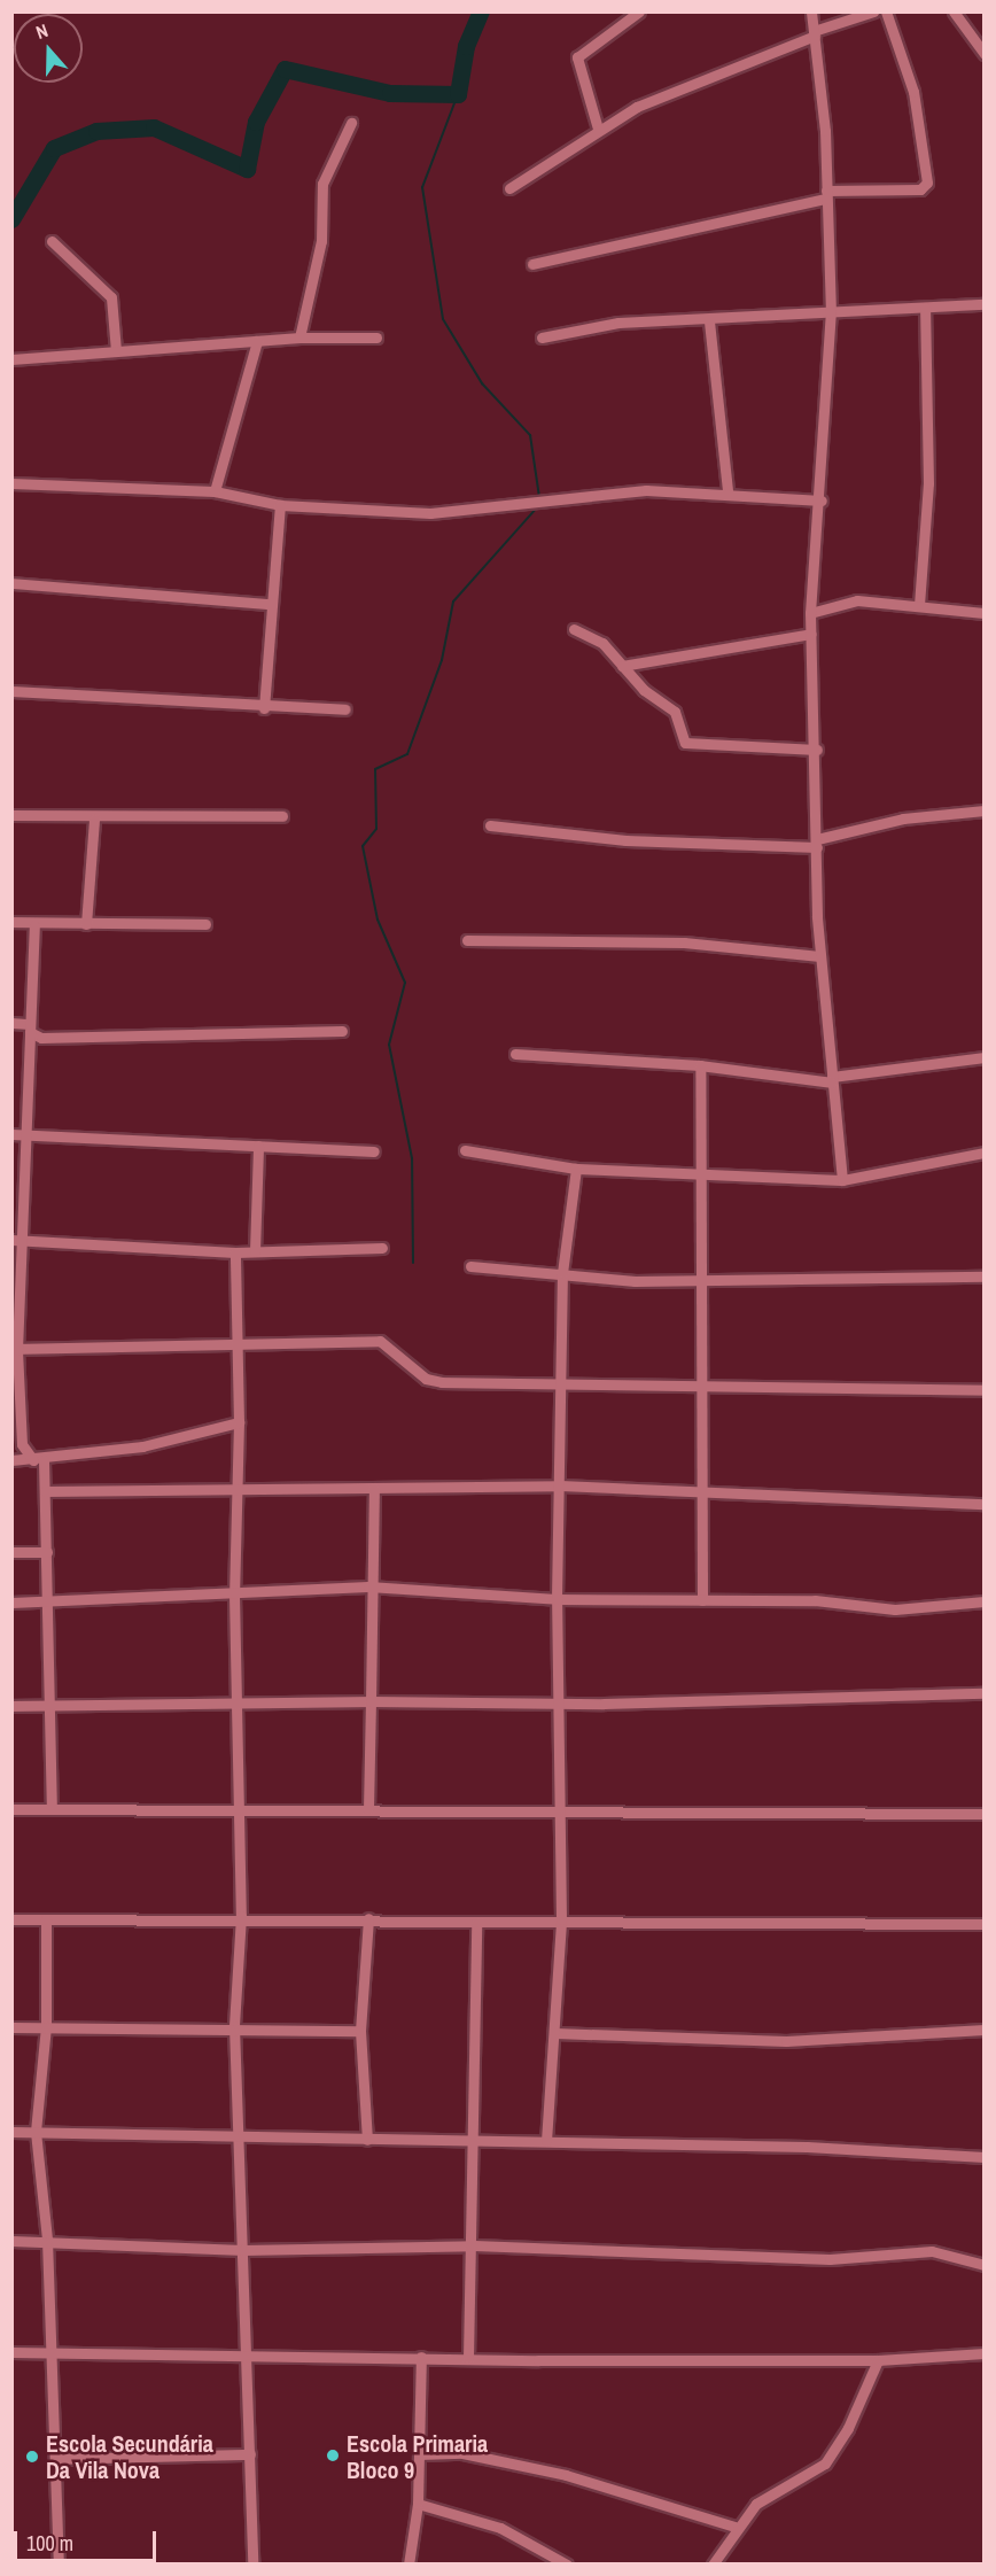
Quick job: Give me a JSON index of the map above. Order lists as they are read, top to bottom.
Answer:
{
  "places": ["Escola Primaria Bloco 9", "Escola Secundária Da Vila Nova"],
  "scale_bar": "100 m",
  "north": "top"
}
